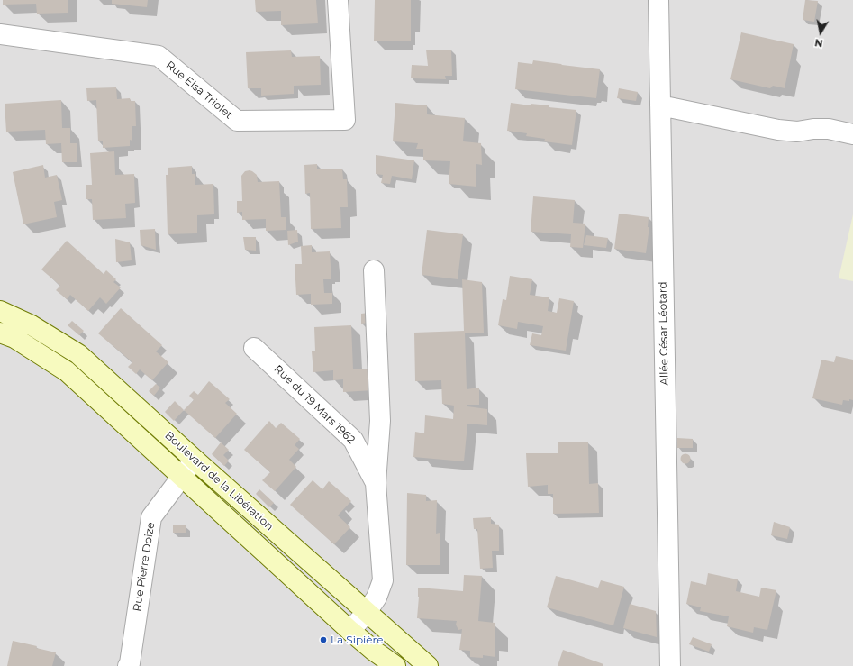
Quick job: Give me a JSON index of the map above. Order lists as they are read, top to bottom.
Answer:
{
  "streets": {
    "street": [
      "Rue Elsa Triolet",
      "Allée César Léotard",
      "Rue du 19 Mars 1962",
      "Boulevard de la Libération",
      "Rue Pierre Doize"
    ]
  },
  "crossings": [
    ["Rue du 19 Mars 1962", "Boulevard de la Libération"],
    ["Boulevard de la Libération", "Rue Pierre Doize"]
  ],
  "places": ["La Sipière"],
  "north": "bottom"
}
